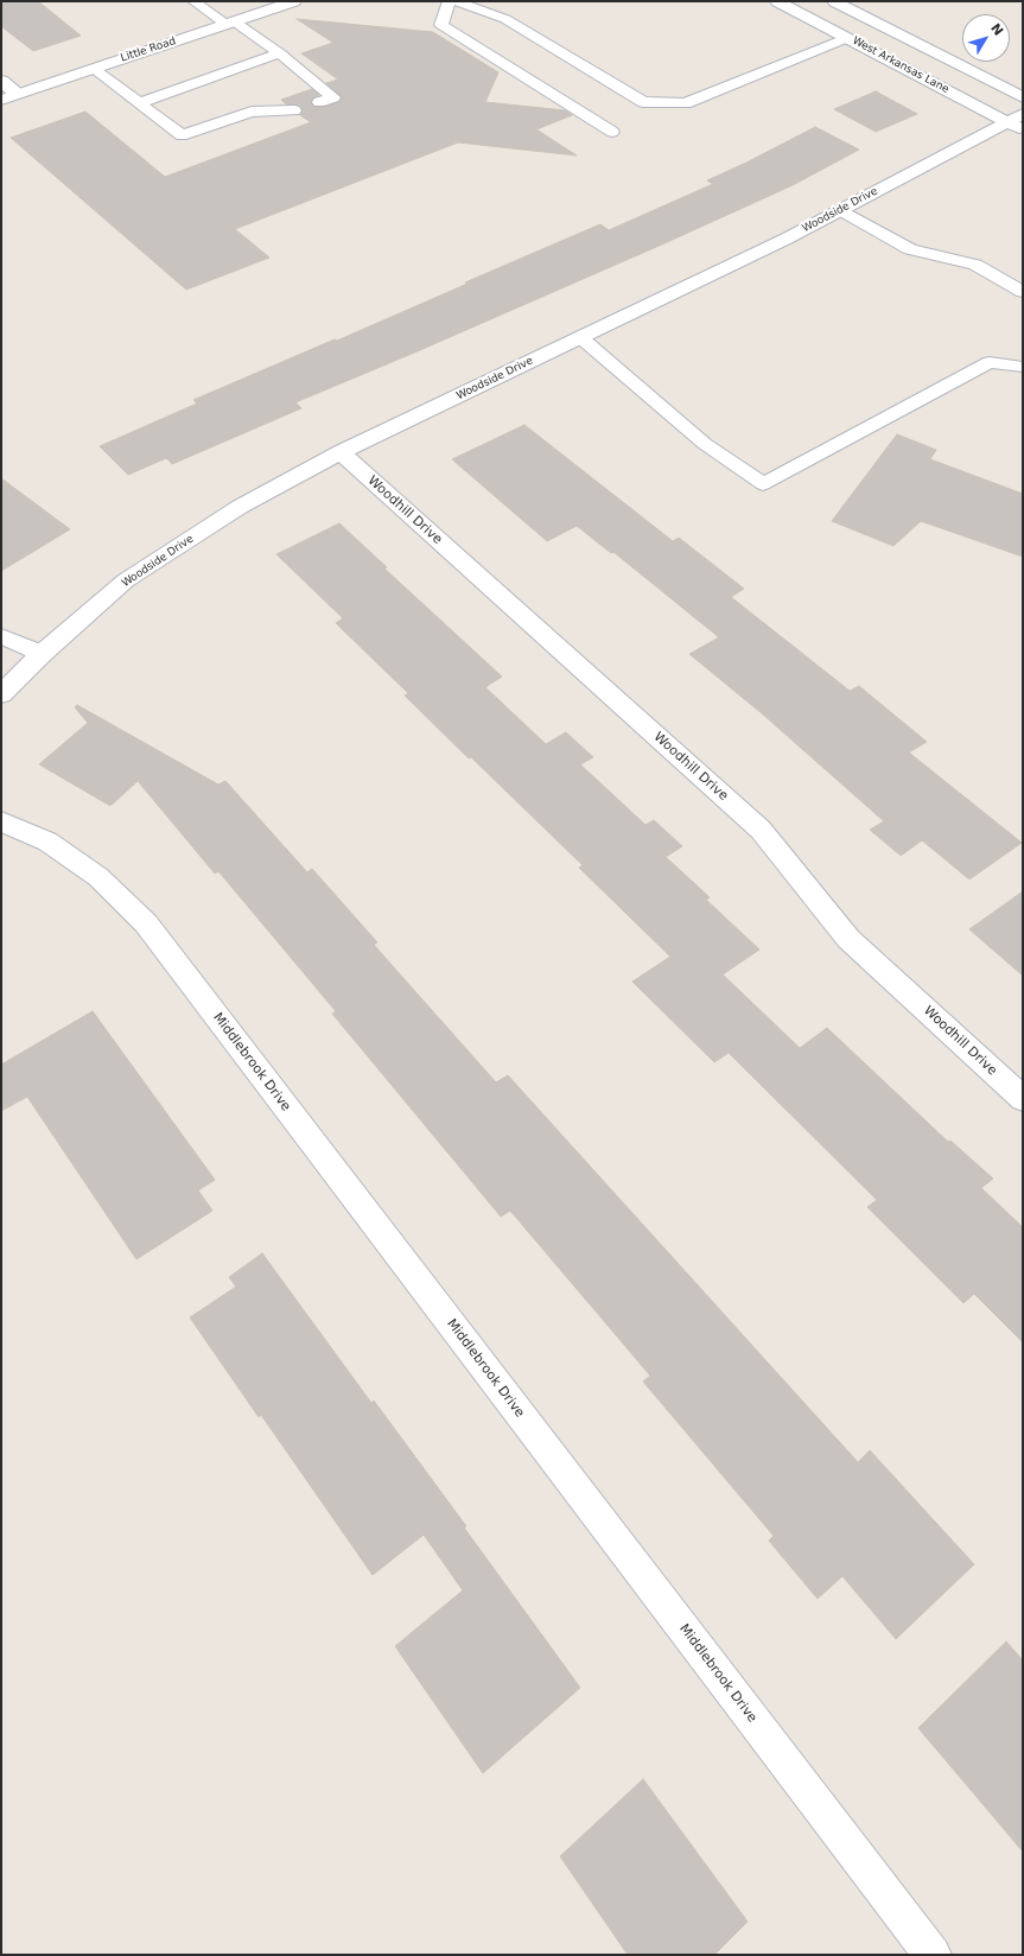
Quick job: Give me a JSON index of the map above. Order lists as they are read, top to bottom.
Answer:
{
  "streets": {
    "street": [
      "Little Road",
      "West Arkansas Lane",
      "Woodside Drive",
      "Woodhill Drive",
      "Middlebrook Drive"
    ]
  },
  "crossings": [
    ["West Arkansas Lane", "Woodside Drive"],
    ["Woodside Drive", "Woodhill Drive"]
  ],
  "north": "top right"
}
